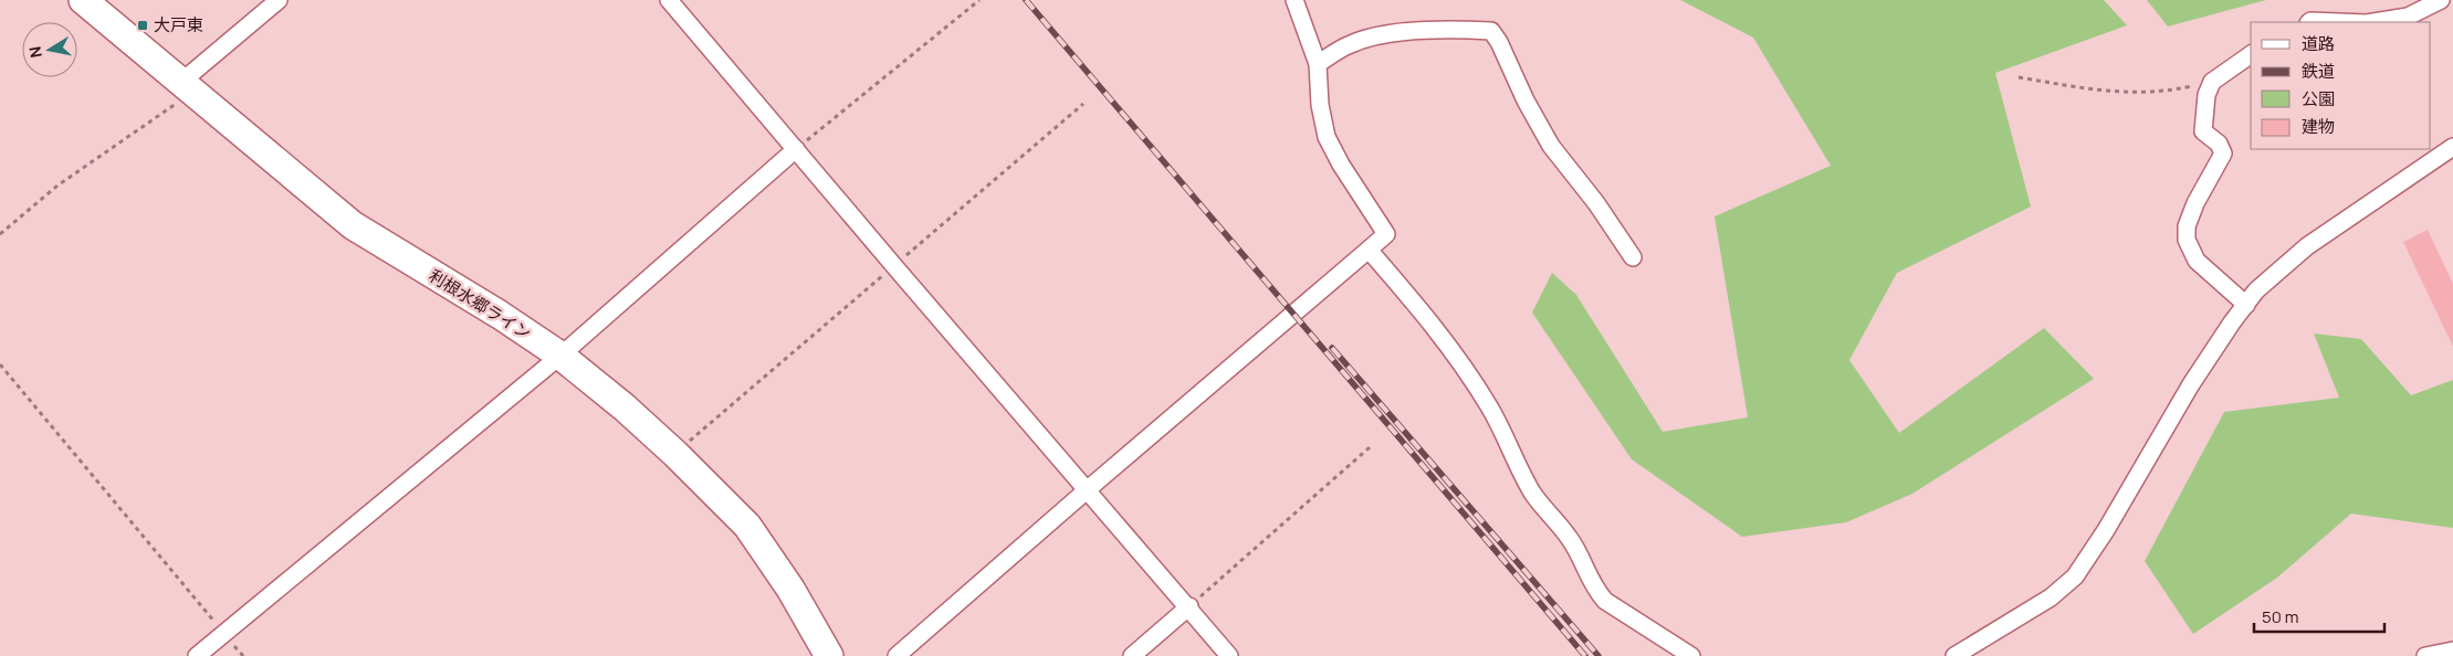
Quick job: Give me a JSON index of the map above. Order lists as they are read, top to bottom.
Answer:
{
  "streets": {
    "highway": ["利根水郷ライン"]
  },
  "places": {
    "transit": ["大戸東"]
  },
  "legend": [
    "道路",
    "鉄道",
    "公園",
    "建物"
  ],
  "scale_bar": "50 m",
  "north": "left"
}
